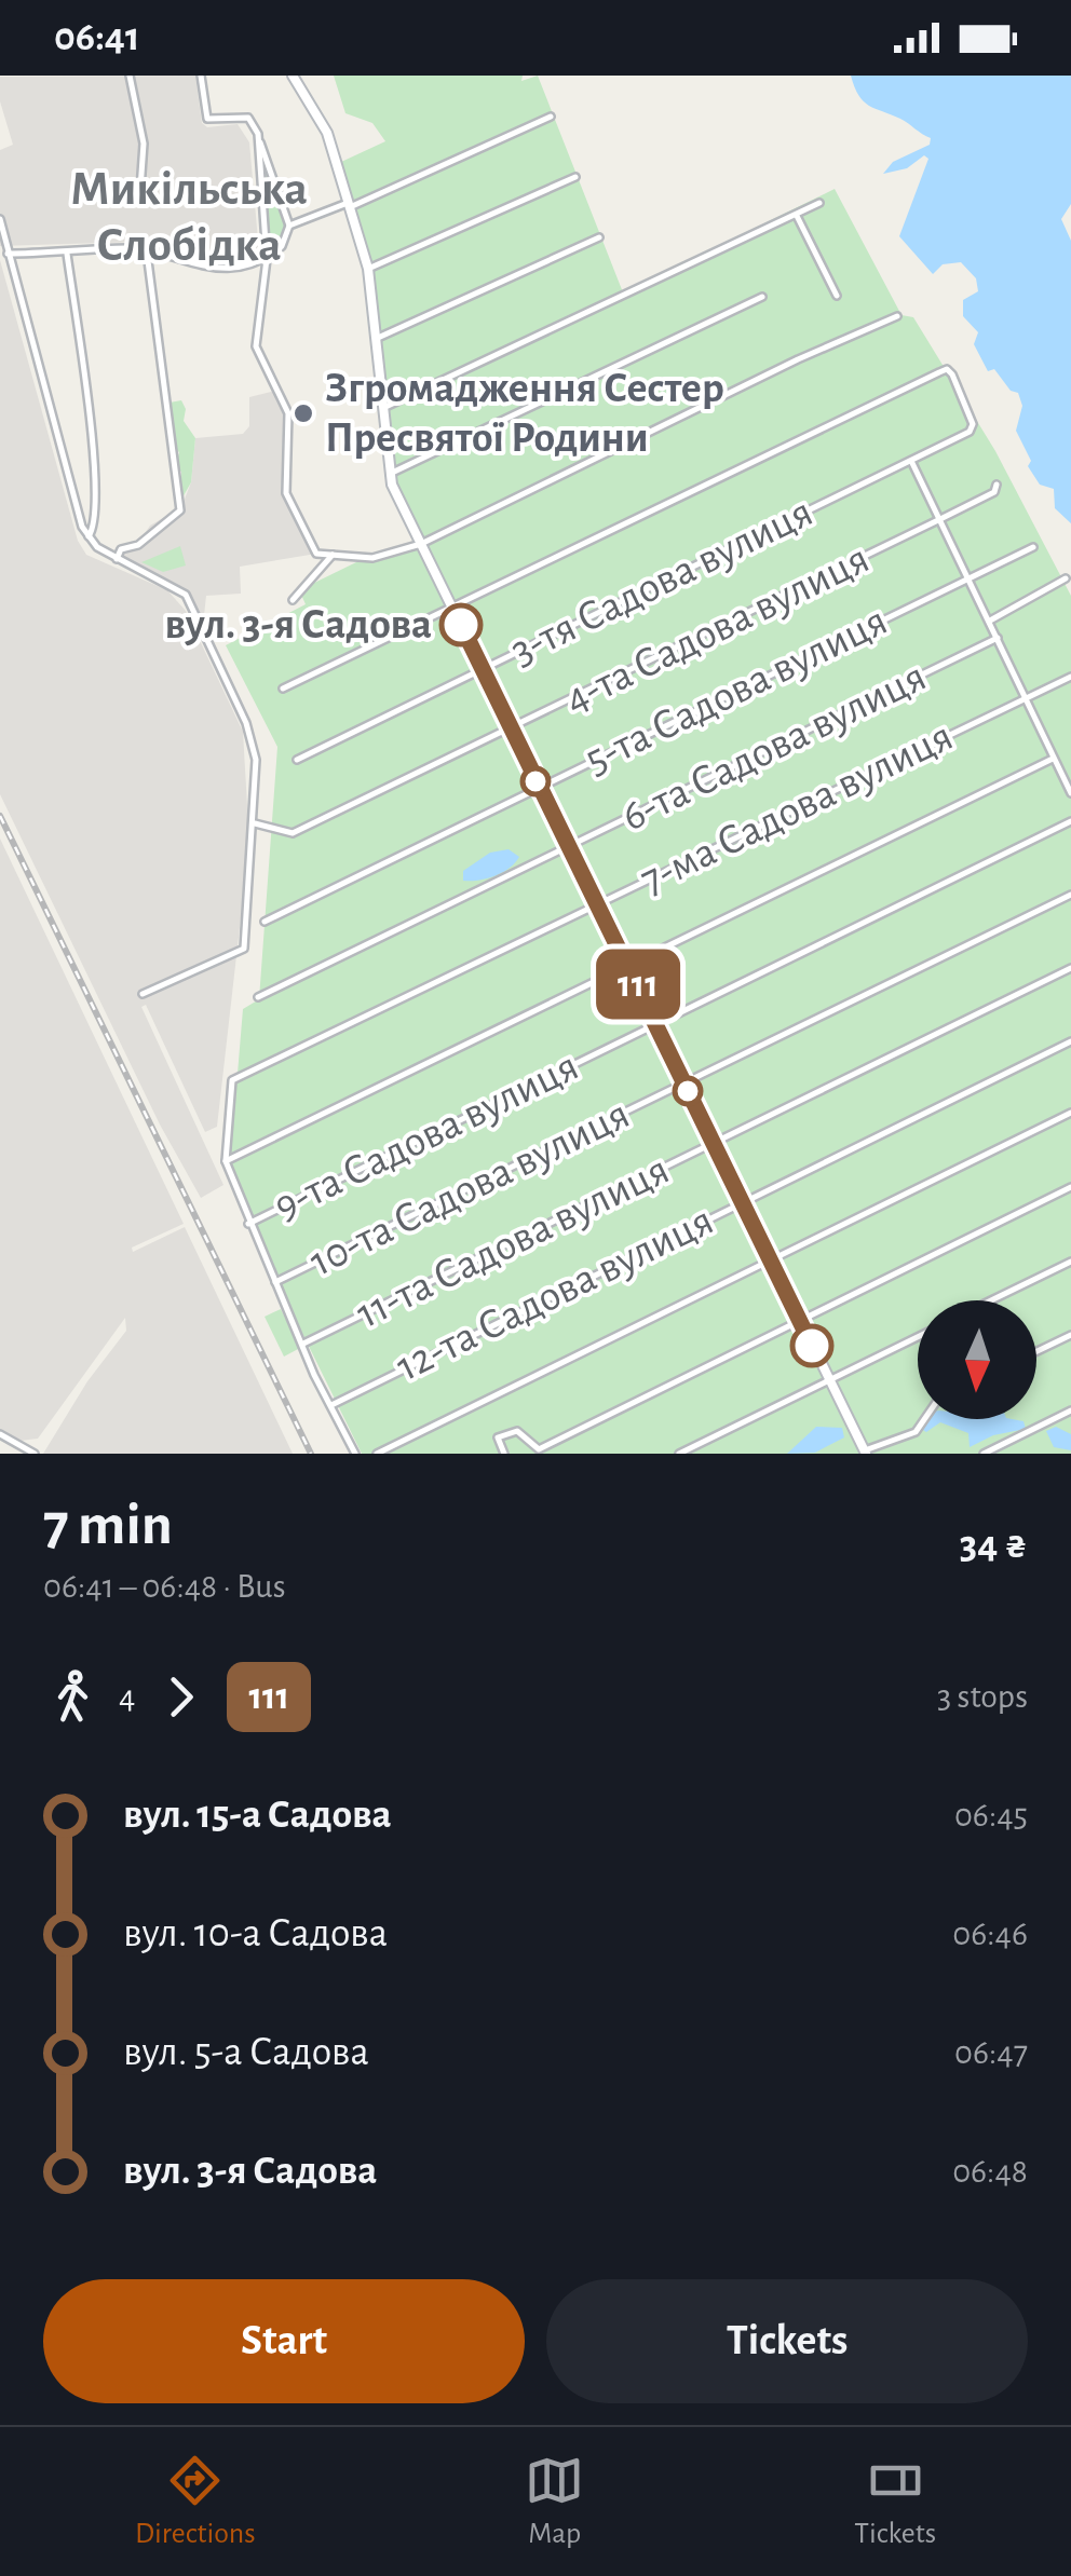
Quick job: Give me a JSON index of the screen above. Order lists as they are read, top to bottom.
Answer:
{
  "streets": {
    "street": [
      "3-тя Садова вулиця",
      "4-та Садова вулиця",
      "5-та Садова вулиця",
      "6-та Садова вулиця",
      "7-ма Садова вулиця",
      "9-та Садова вулиця",
      "10-та Садова вулиця",
      "11-та Садова вулиця",
      "12-та Садова вулиця"
    ]
  },
  "districts": ["Микільська Слобідка"],
  "places": ["Згромадження Сестер Пресвятої Родини", "вул. 3-я Садова"],
  "lines": ["bus line 111"],
  "north": "bottom",
  "page": {
    "status": "06:41",
    "on_map": "111",
    "heading": ["7 min", "06:41 – 06:48 · Bus", "34 ₴"],
    "legs": ["4", "111", "3 stops"],
    "list": [
      {
        "name": "вул. 15-а Садова",
        "value": "06:45"
      },
      {
        "name": "вул. 10-а Садова",
        "value": "06:46"
      },
      {
        "name": "вул. 5-а Садова",
        "value": "06:47"
      },
      {
        "name": "вул. 3-я Садова",
        "value": "06:48"
      }
    ],
    "buttons": ["Start", "Tickets"],
    "tabs": ["Directions", "Map", "Tickets"]
  }
}
